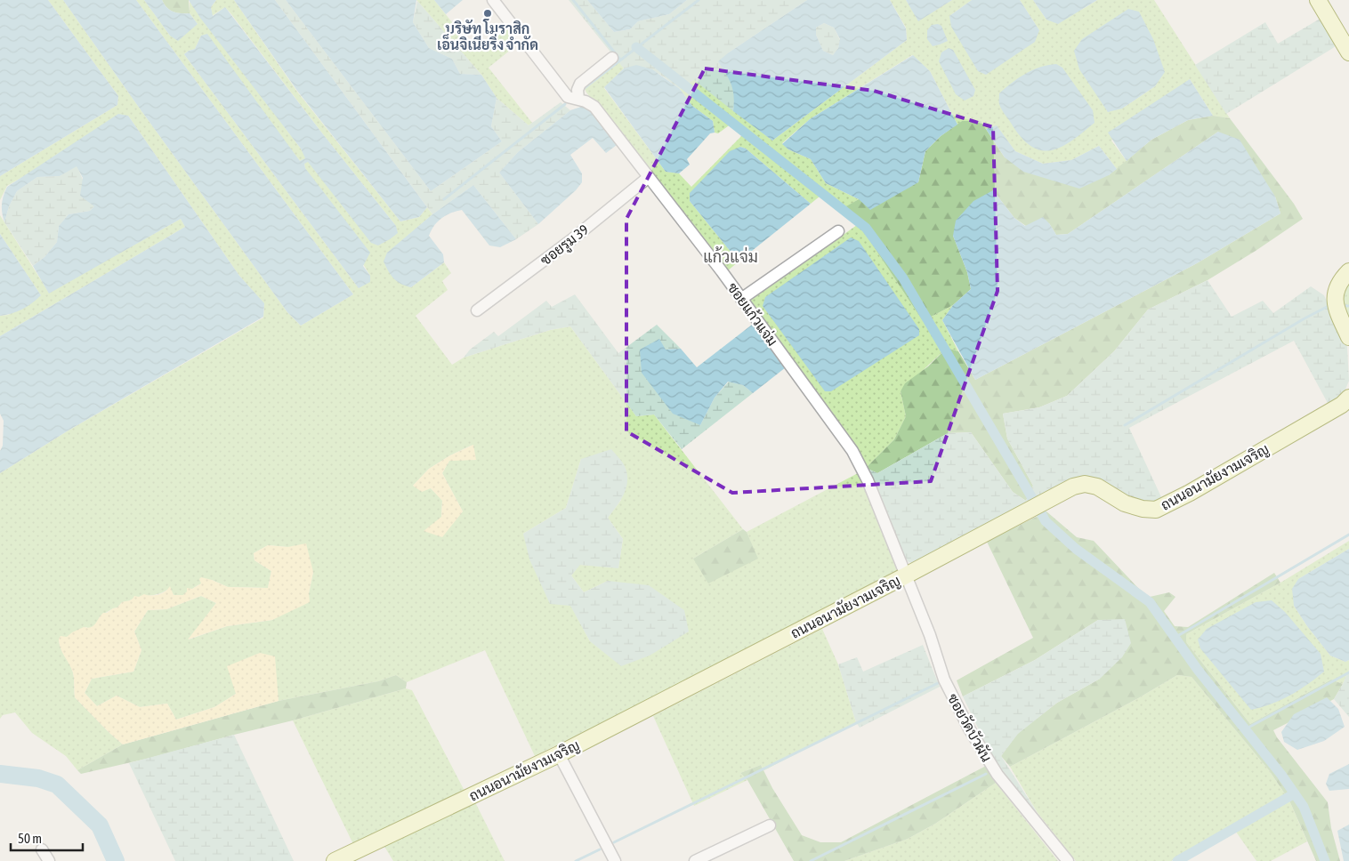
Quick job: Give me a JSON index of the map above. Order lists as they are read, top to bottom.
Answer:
{
  "streets": {
    "street": [
      "ซอยรูม 39",
      "ซอยแก้วแจ่ม",
      "ถนนอนามัยงามเจริญ",
      "ซอยวัดบัวผัน"
    ]
  },
  "crossings": [
    ["ซอยรูม 39", "ซอยแก้วแจ่ม"],
    ["ซอยแก้วแจ่ม", "ถนนอนามัยงามเจริญ"],
    ["ซอยแก้วแจ่ม", "ซอยวัดบัวผัน"],
    ["ถนนอนามัยงามเจริญ", "ซอยวัดบัวผัน"]
  ],
  "districts": ["แก้วแจ่ม"],
  "places": ["บริษัท โมราสิก เอ็นจิเนียริ่ง จำกัด"],
  "scale_bar": "50 m"
}
